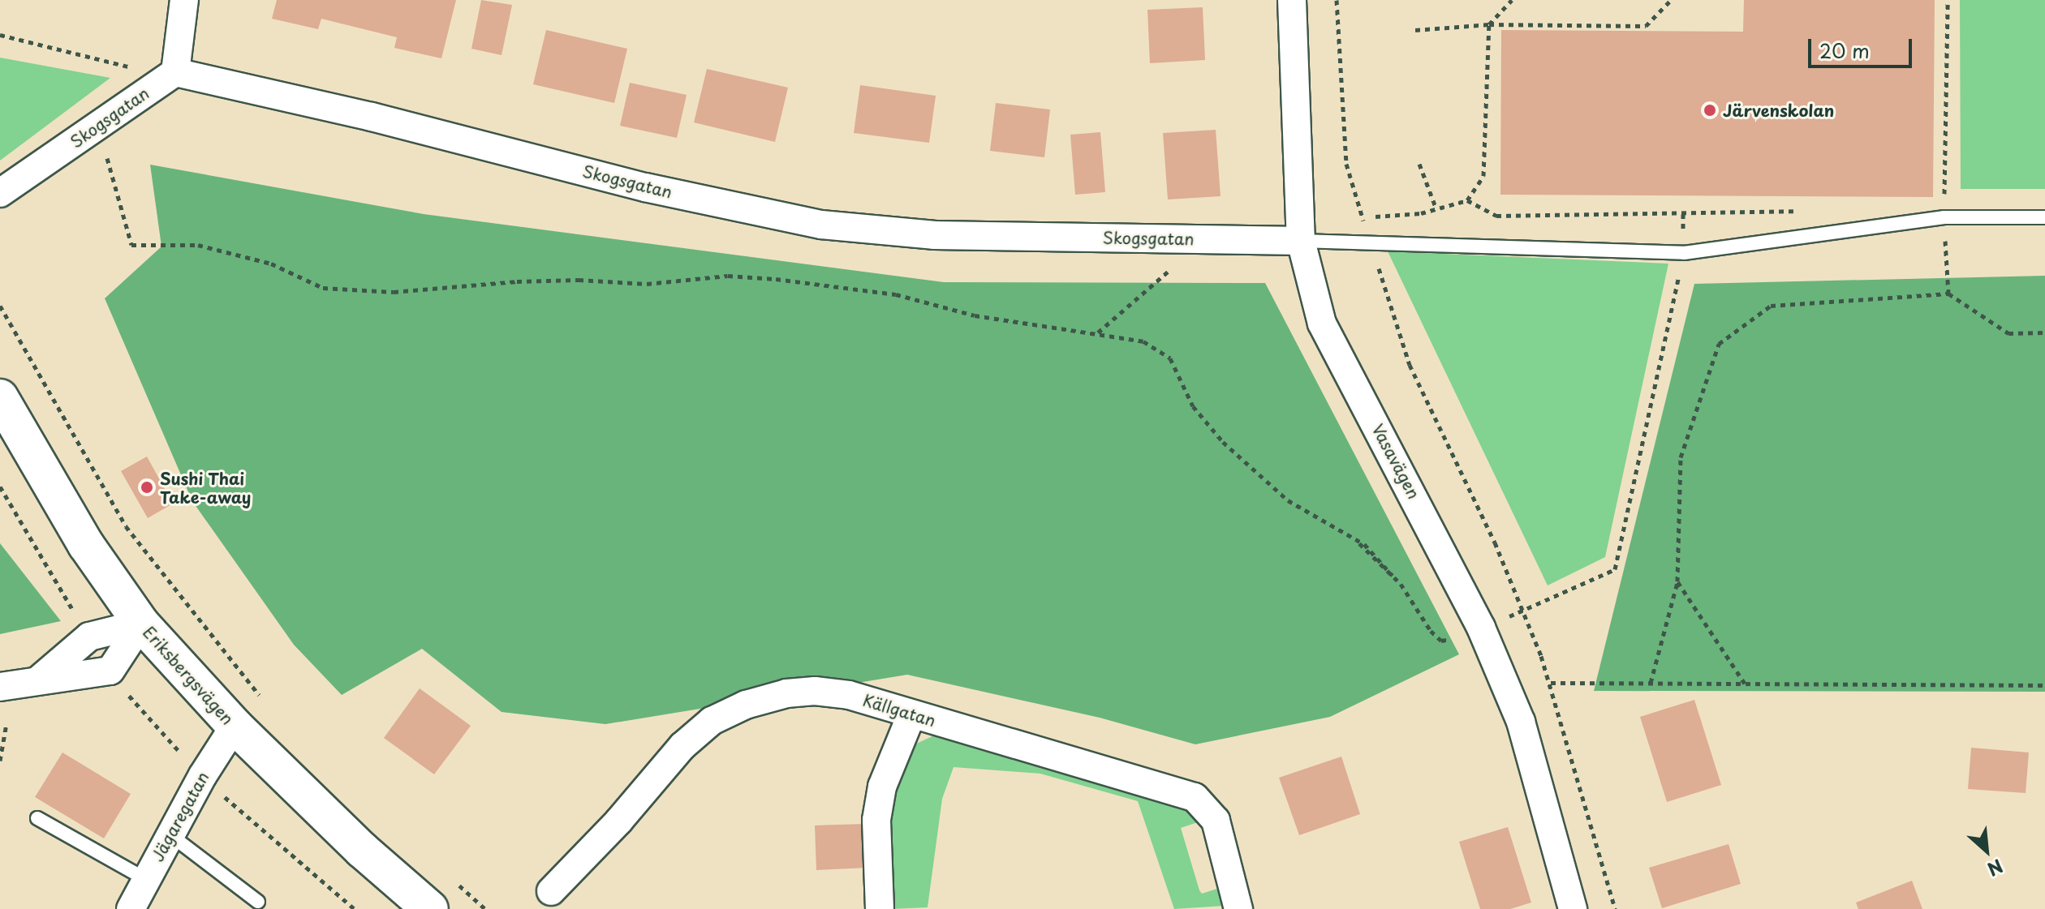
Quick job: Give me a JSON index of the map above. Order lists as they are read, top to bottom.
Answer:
{
  "streets": {
    "main road": ["Eriksbergsvägen"],
    "street": [
      "Skogsgatan",
      "Vasavägen",
      "Källgatan",
      "Jägaregatan"
    ]
  },
  "crossings": [
    ["Skogsgatan", "Vasavägen"],
    ["Eriksbergsvägen", "Jägaregatan"]
  ],
  "places": ["Järvenskolan", "Sushi Thai Take-away"],
  "scale_bar": "20 m",
  "north": "bottom right"
}
